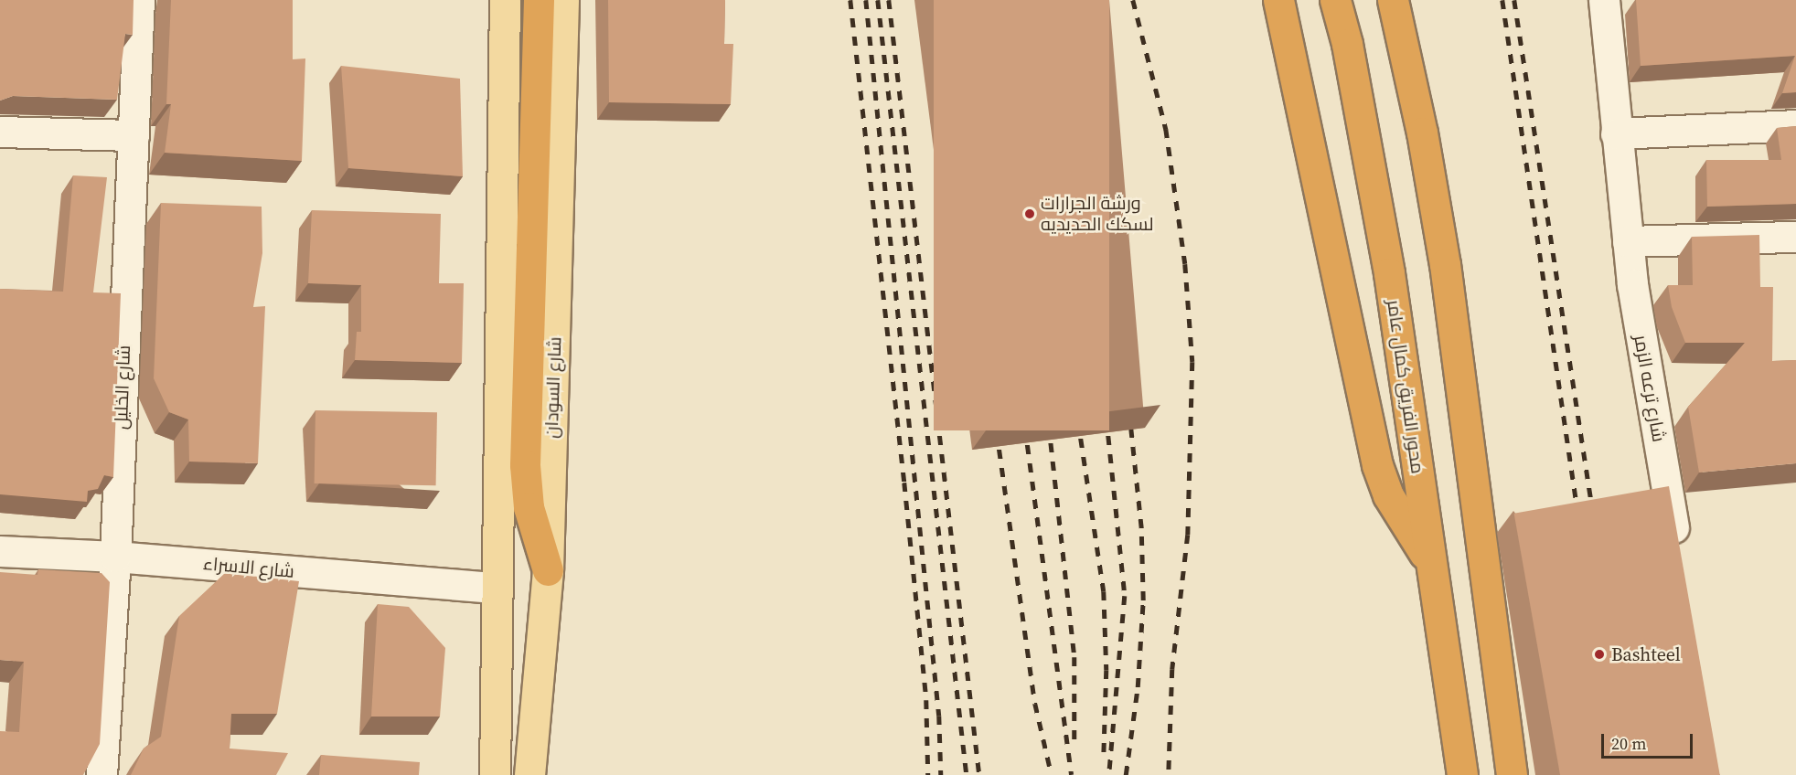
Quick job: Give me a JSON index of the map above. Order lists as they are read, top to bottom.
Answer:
{
  "streets": {
    "highway": ["محور الفريق كمال عامر"],
    "main road": ["شارع السودان"],
    "street": ["شارع الخليل", "شارع ترعه الزمر", "شارع الاسراء"]
  },
  "crossings": [
    ["شارع الخليل", "شارع الاسراء"]
  ],
  "places": ["ورشة الجرارات لسكك الحديديه", "Bashteel"],
  "scale_bar": "20 m"
}
